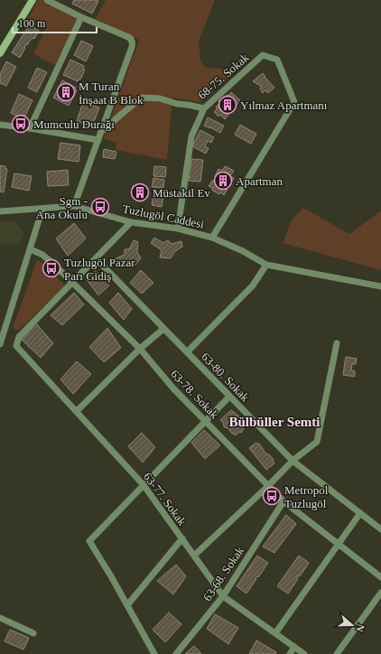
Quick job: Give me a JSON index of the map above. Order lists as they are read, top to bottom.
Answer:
{
  "streets": {
    "street": [
      "68-75. Sokak",
      "Tuzlugöl Caddesi",
      "63-80. Sokak",
      "63-78. Sokak",
      "63-77. Sokak",
      "63-68. Sokak"
    ]
  },
  "crossings": [
    ["68-75. Sokak", "Tuzlugöl Caddesi"],
    ["63-78. Sokak", "63-77. Sokak"],
    ["63-78. Sokak", "63-68. Sokak"],
    ["63-77. Sokak", "63-68. Sokak"]
  ],
  "districts": ["Bülbüller Semti"],
  "places": {
    "building": [
      "M Turan İnşaat B Blok",
      "Yılmaz Apartmanı",
      "Apartman",
      "Müstakil Ev"
    ],
    "bus stop": [
      "Mumculu Durağı",
      "Sgm - Ana Okulu",
      "Tuzlugöl Pazar Parı Gidiş",
      "Metropol Tuzlugöl"
    ]
  },
  "scale_bar": "100 m",
  "north": "right"
}
